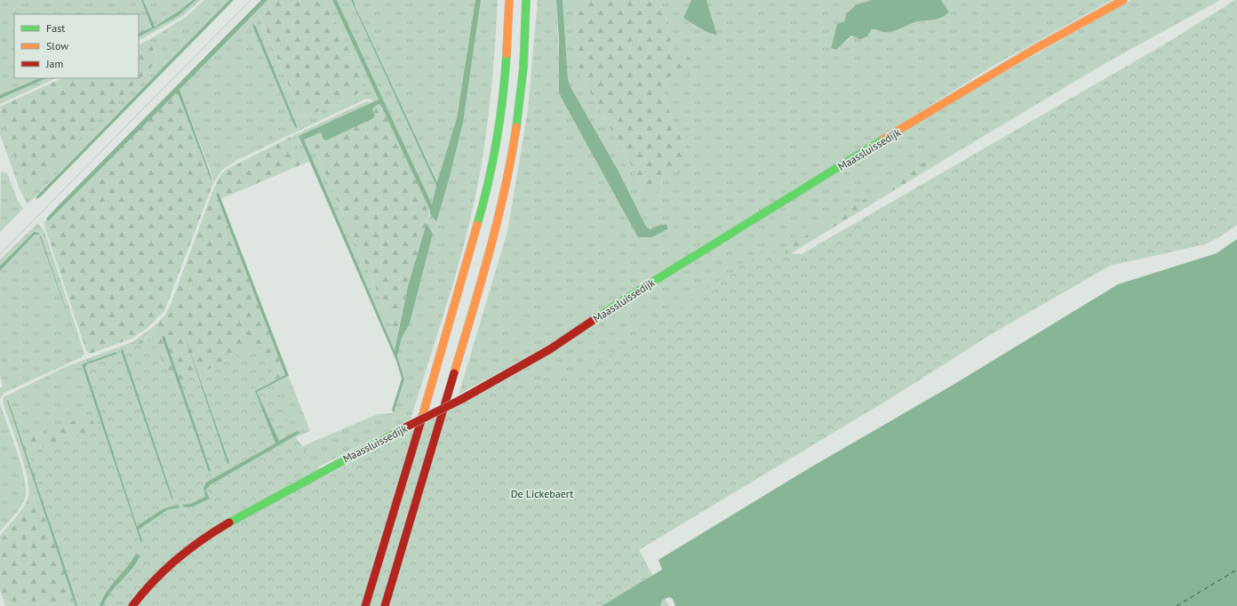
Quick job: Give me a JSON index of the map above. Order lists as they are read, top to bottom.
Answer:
{
  "streets": {
    "main road": ["Maassluissedijk"]
  },
  "parks": ["De Lickebaert"],
  "legend": ["Fast", "Slow", "Jam"]
}
